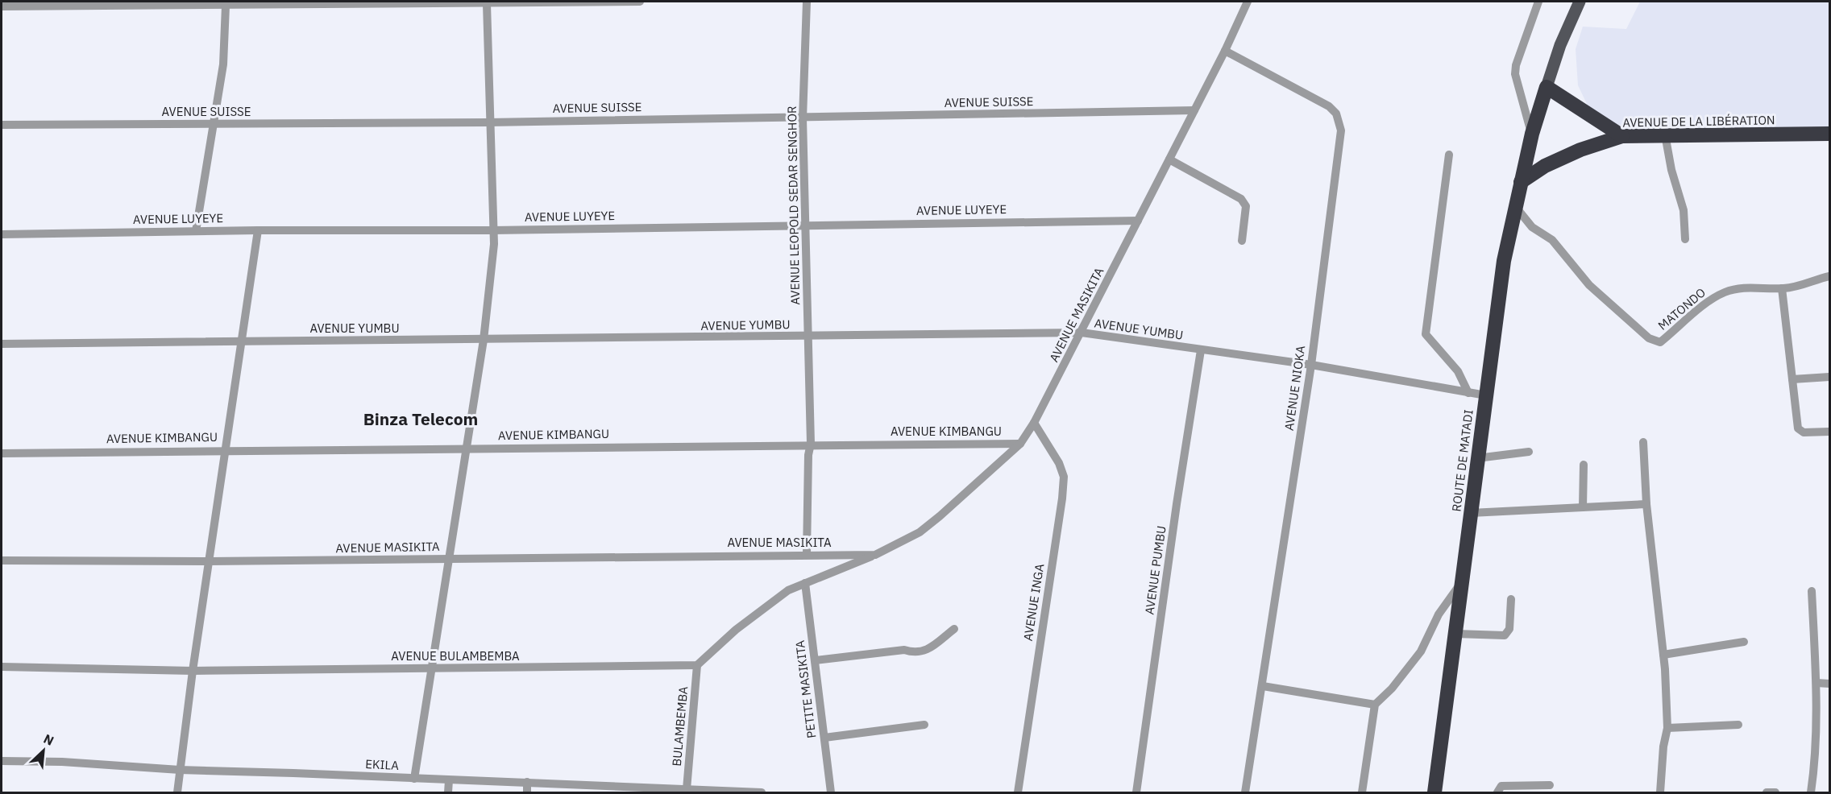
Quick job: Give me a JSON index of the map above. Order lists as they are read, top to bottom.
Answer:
{
  "streets": {
    "highway": ["AVENUE DE LA LIBÉRATION", "ROUTE DE MATADI"],
    "street": [
      "AVENUE SUISSE",
      "AVENUE LEOPOLD SEDAR SENGHOR",
      "AVENUE LUYEYE",
      "MATONDO",
      "AVENUE MASIKITA",
      "AVENUE YUMBU",
      "AVENUE NIOKA",
      "AVENUE KIMBANGU",
      "AVENUE PUMBU",
      "AVENUE INGA",
      "AVENUE BULAMBEMBA",
      "PETITE MASIKITA",
      "BULAMBEMBA",
      "EKILA"
    ]
  },
  "crossings": [
    ["AVENUE SUISSE", "AVENUE LEOPOLD SEDAR SENGHOR"],
    ["AVENUE SUISSE", "AVENUE MASIKITA"],
    ["AVENUE DE LA LIBÉRATION", "ROUTE DE MATADI"],
    ["AVENUE LEOPOLD SEDAR SENGHOR", "AVENUE LUYEYE"],
    ["AVENUE LEOPOLD SEDAR SENGHOR", "AVENUE MASIKITA"],
    ["AVENUE LEOPOLD SEDAR SENGHOR", "AVENUE YUMBU"],
    ["AVENUE LEOPOLD SEDAR SENGHOR", "AVENUE KIMBANGU"],
    ["AVENUE LUYEYE", "AVENUE MASIKITA"],
    ["MATONDO", "ROUTE DE MATADI"],
    ["AVENUE MASIKITA", "AVENUE YUMBU"],
    ["AVENUE MASIKITA", "AVENUE NIOKA"],
    ["AVENUE MASIKITA", "AVENUE KIMBANGU"],
    ["AVENUE MASIKITA", "AVENUE INGA"],
    ["AVENUE YUMBU", "AVENUE NIOKA"],
    ["AVENUE YUMBU", "ROUTE DE MATADI"],
    ["AVENUE YUMBU", "AVENUE PUMBU"],
    ["AVENUE BULAMBEMBA", "BULAMBEMBA"],
    ["BULAMBEMBA", "EKILA"]
  ],
  "districts": ["Binza Telecom"],
  "north": "top right"
}
